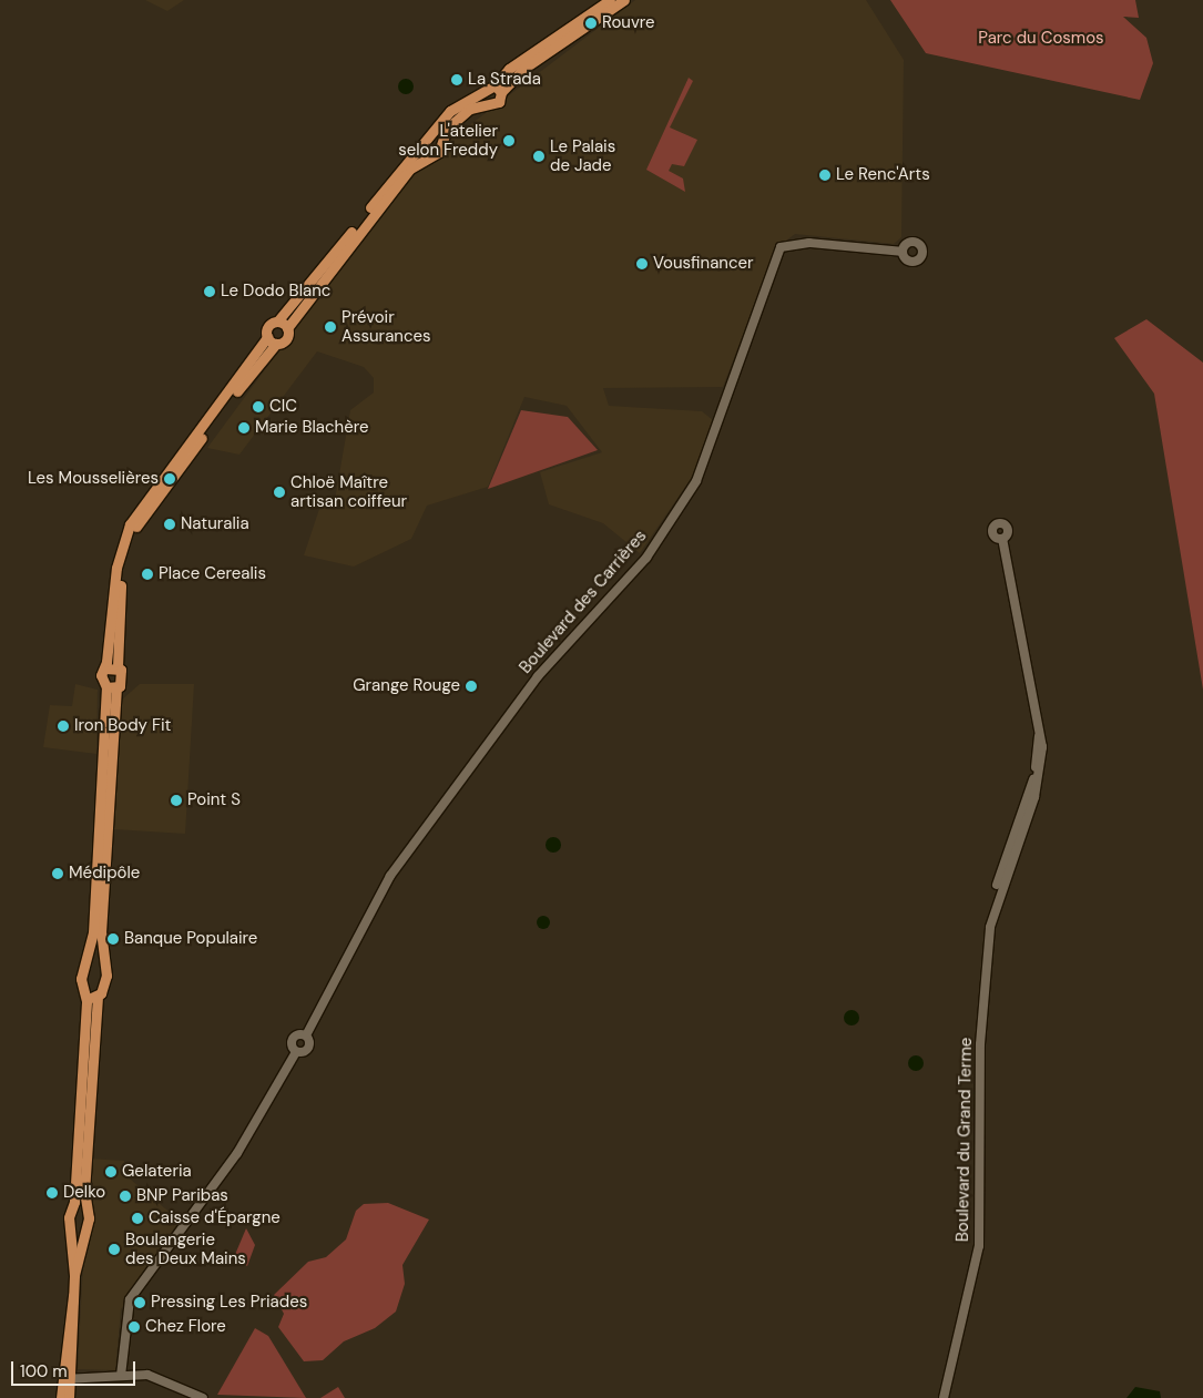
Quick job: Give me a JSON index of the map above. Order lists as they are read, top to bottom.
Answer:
{
  "streets": {
    "street": ["Boulevard des Carrières", "Boulevard du Grand Terme"]
  },
  "parks": ["Parc du Cosmos"],
  "places": [
    "Rouvre",
    "La Strada",
    "L'atelier selon Freddy",
    "Le Palais de Jade",
    "Le Renc'Arts",
    "Vousfinancer",
    "Le Dodo Blanc",
    "Prévoir Assurances",
    "CIC",
    "Marie Blachère",
    "Les Mousselières",
    "Chloë Maître artisan coiffeur",
    "Naturalia",
    "Place Cerealis",
    "Grange Rouge",
    "Iron Body Fit",
    "Point S",
    "Médipôle",
    "Banque Populaire",
    "Gelateria",
    "Delko",
    "BNP Paribas",
    "Caisse d'Épargne",
    "Boulangerie des Deux Mains",
    "Pressing Les Priades",
    "Chez Flore"
  ],
  "scale_bar": "100 m"
}
